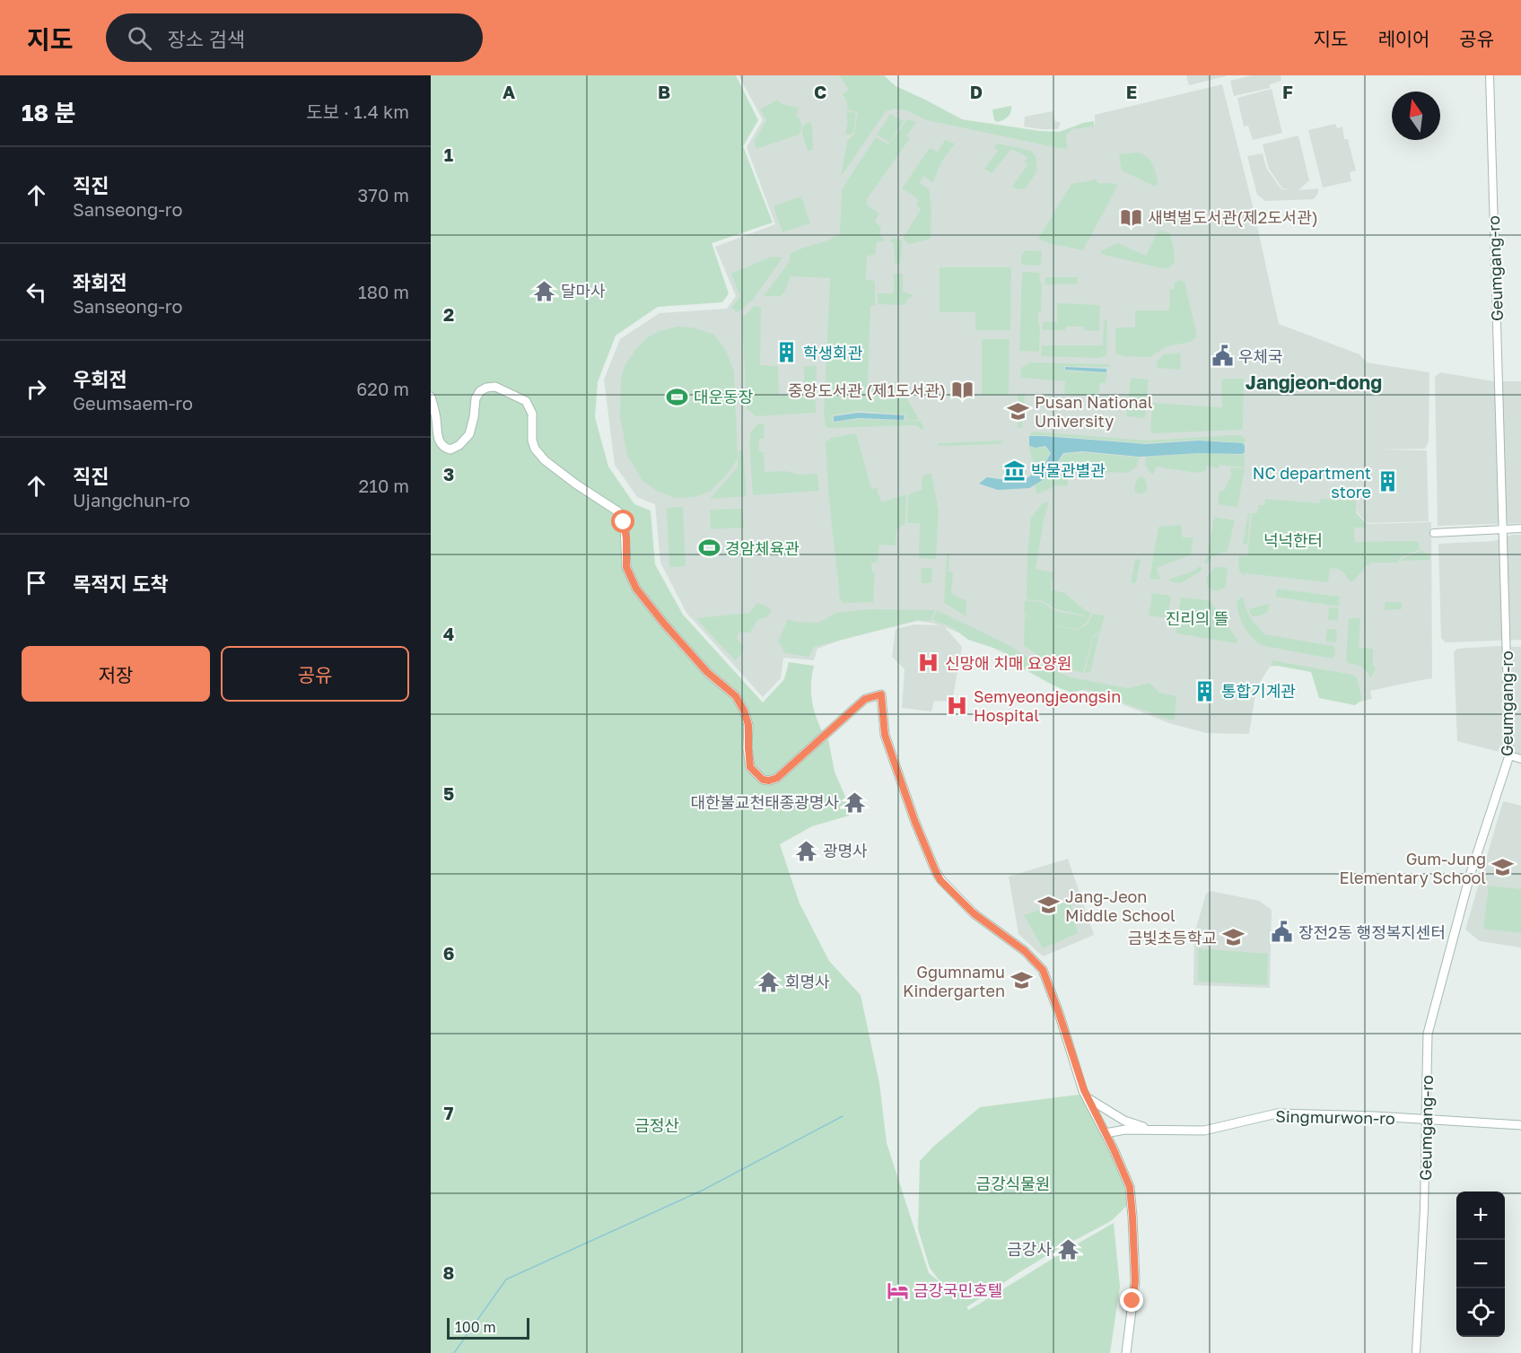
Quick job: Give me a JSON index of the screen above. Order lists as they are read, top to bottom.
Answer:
{
  "streets": {
    "main road": ["Geumgang-ro", "Singmurwon-ro"]
  },
  "crossings": [
    ["Geumgang-ro", "Singmurwon-ro"]
  ],
  "districts": ["Jangjeon-dong"],
  "parks": [
    "넉넉한터",
    "진리의 뜰",
    "금정산",
    "금강식물원"
  ],
  "places": {
    "library": ["새벽벌도서관(제2도서관)", "중앙도서관 (제1도서관)"],
    "temple": [
      "달마사",
      "대한불교천태종광명사",
      "광명사",
      "회명사",
      "금강사"
    ],
    "building": ["학생회관", "NC department store", "통합기계관"],
    "public building": ["우체국", "장전2동 행정복지센터"],
    "sports": ["대운동장", "경암체육관"],
    "school or university": [
      "Pusan National University",
      "Gum-Jung Elementary School",
      "Jang-Jeon Middle School",
      "금빛초등학교",
      "Ggumnamu Kindergarten"
    ],
    "museum": ["박물관별관"],
    "hospital": ["신망애 치매 요양원", "Semyeongjeongsin Hospital"],
    "hotel": ["금강국민호텔"]
  },
  "scale_bar": "100 m",
  "north": "top",
  "page": {
    "header": "지도",
    "search": "장소 검색",
    "nav": ["지도", "레이어", "공유"],
    "heading": ["18 분", "도보 · 1.4 km"],
    "list": [
      ["직진", "Sanseong-ro", "370 m"],
      ["좌회전", "Sanseong-ro", "180 m"],
      ["우회전", "Geumsaem-ro", "620 m"],
      ["직진", "Ujangchun-ro", "210 m"],
      "목적지 도착"
    ],
    "buttons": ["저장", "공유"],
    "map_buttons": ["+", "−"],
    "scale": "100 m"
  },
  "grid": {
    "columns": [
      "A",
      "B",
      "C",
      "D",
      "E",
      "F"
    ],
    "rows": [
      "1",
      "2",
      "3",
      "4",
      "5",
      "6",
      "7",
      "8"
    ]
  }
}
